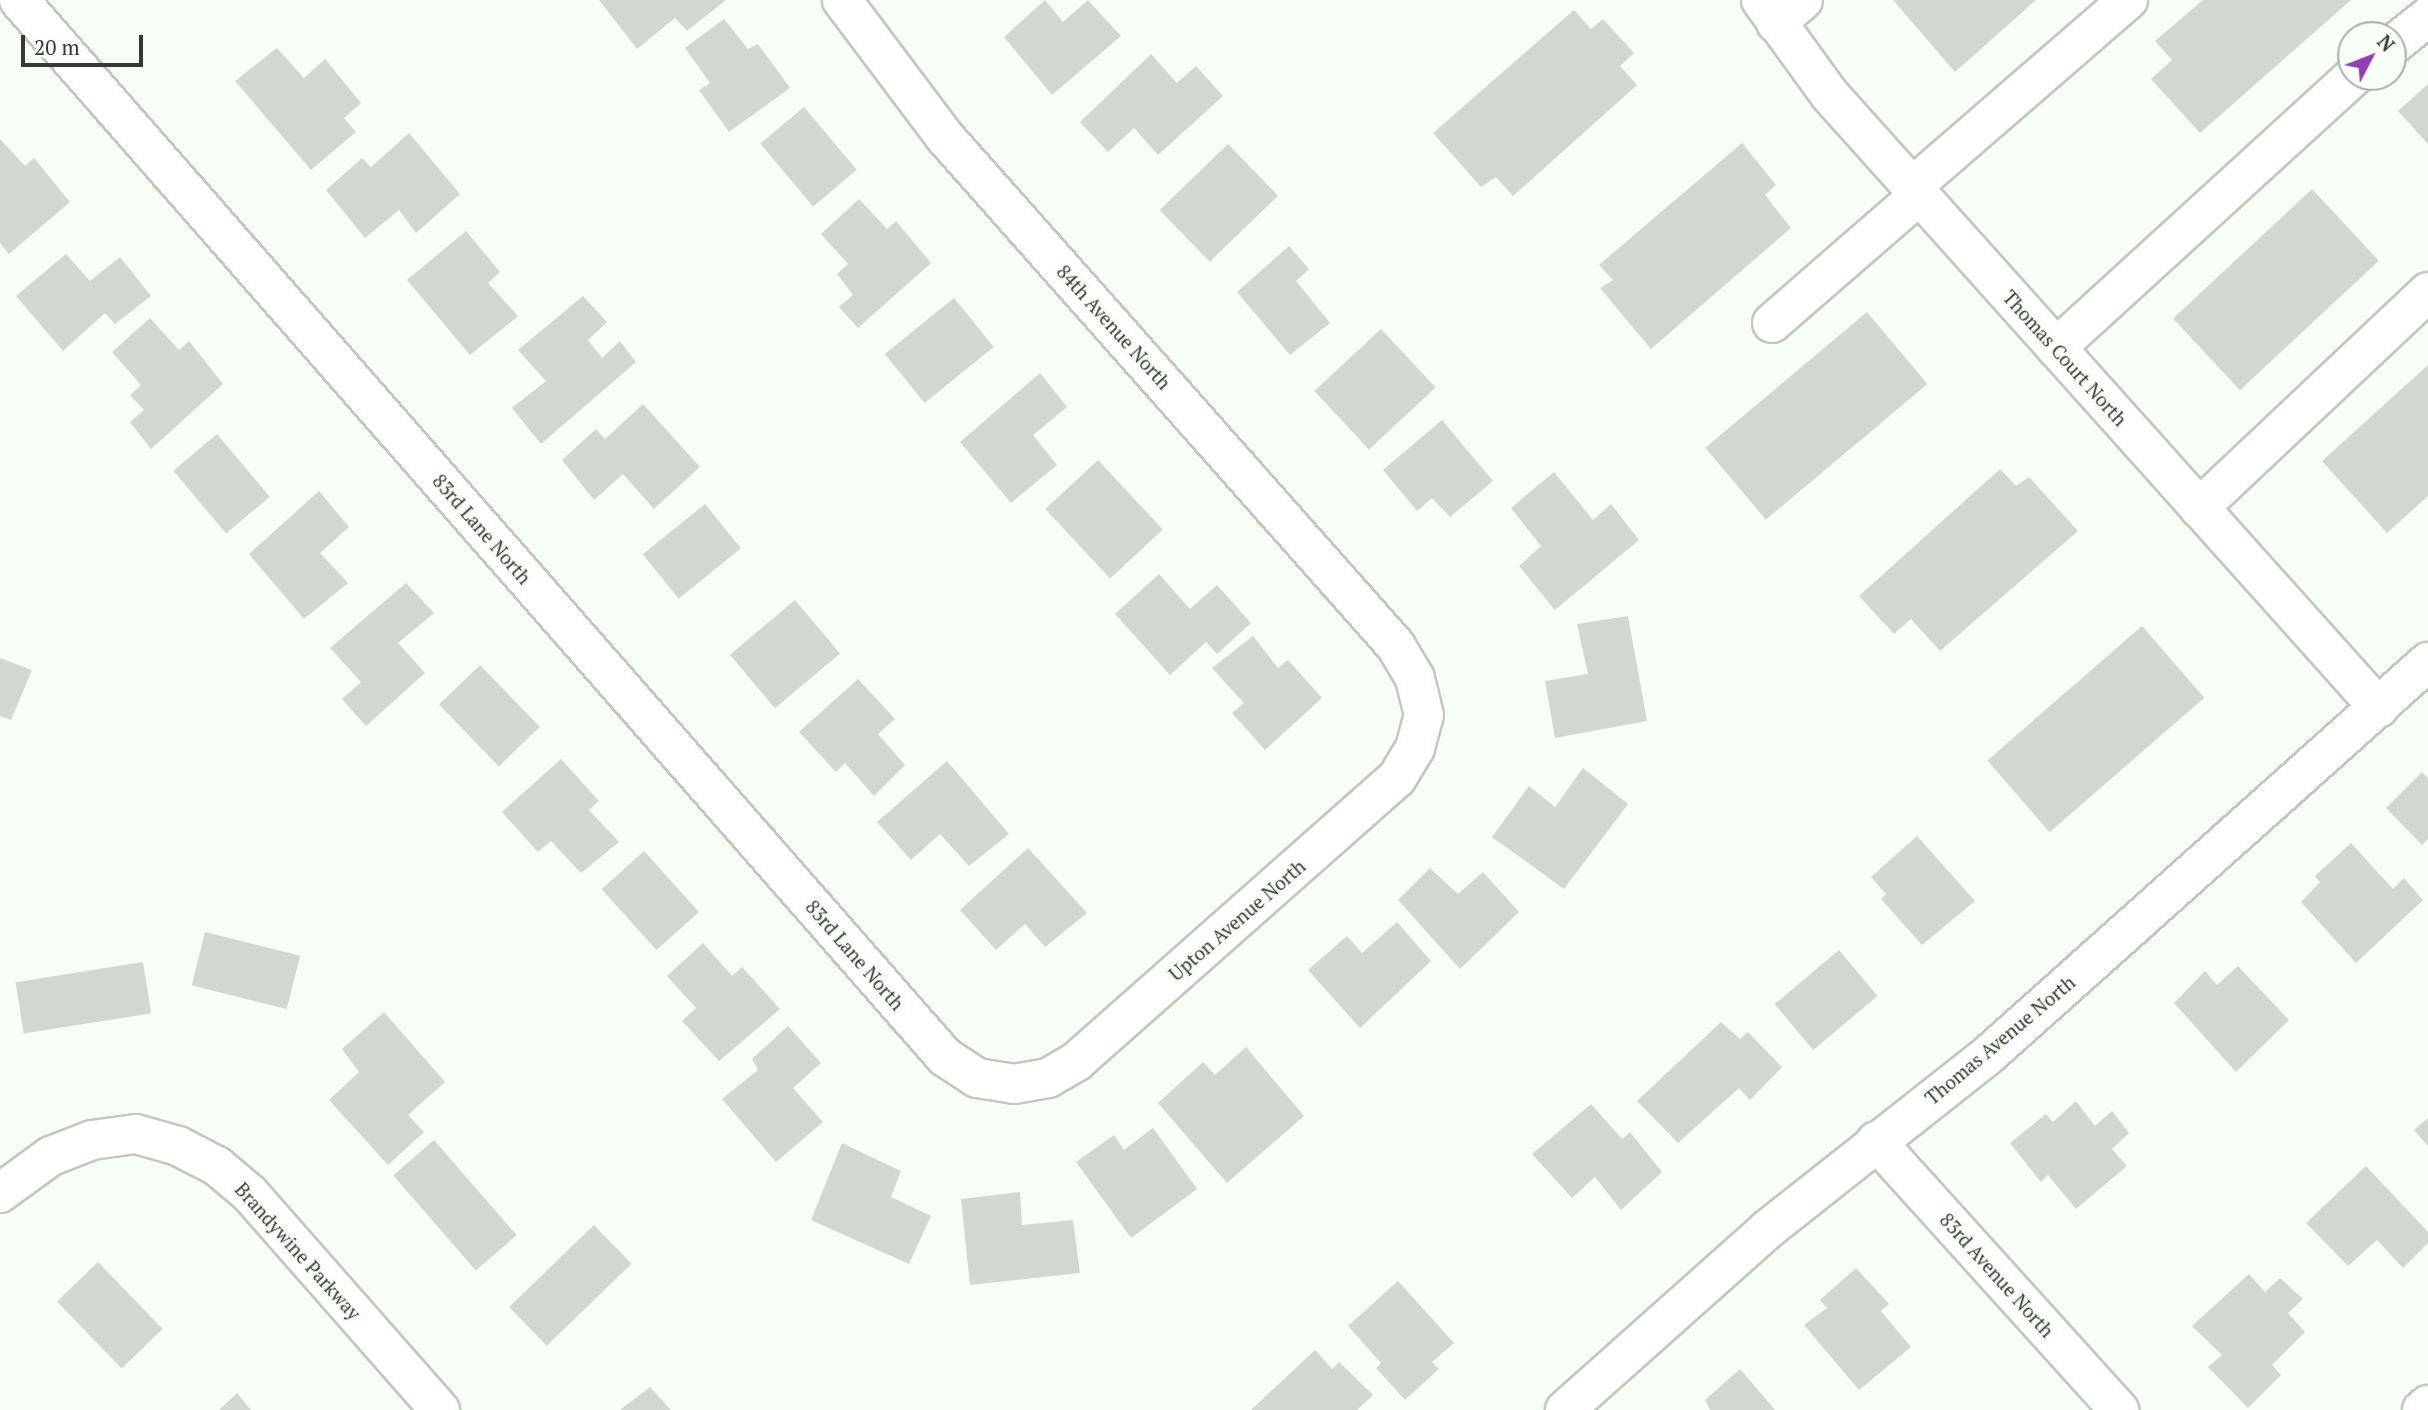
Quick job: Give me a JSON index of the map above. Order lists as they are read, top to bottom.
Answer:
{
  "streets": {
    "street": [
      "84th Avenue North",
      "Thomas Court North",
      "83rd Lane North",
      "Upton Avenue North",
      "Thomas Avenue North",
      "Brandywine Parkway",
      "83rd Avenue North"
    ]
  },
  "crossings": [
    ["84th Avenue North", "Upton Avenue North"],
    ["Thomas Court North", "Thomas Avenue North"],
    ["83rd Lane North", "Upton Avenue North"],
    ["Thomas Avenue North", "83rd Avenue North"]
  ],
  "scale_bar": "20 m",
  "north": "top right"
}
